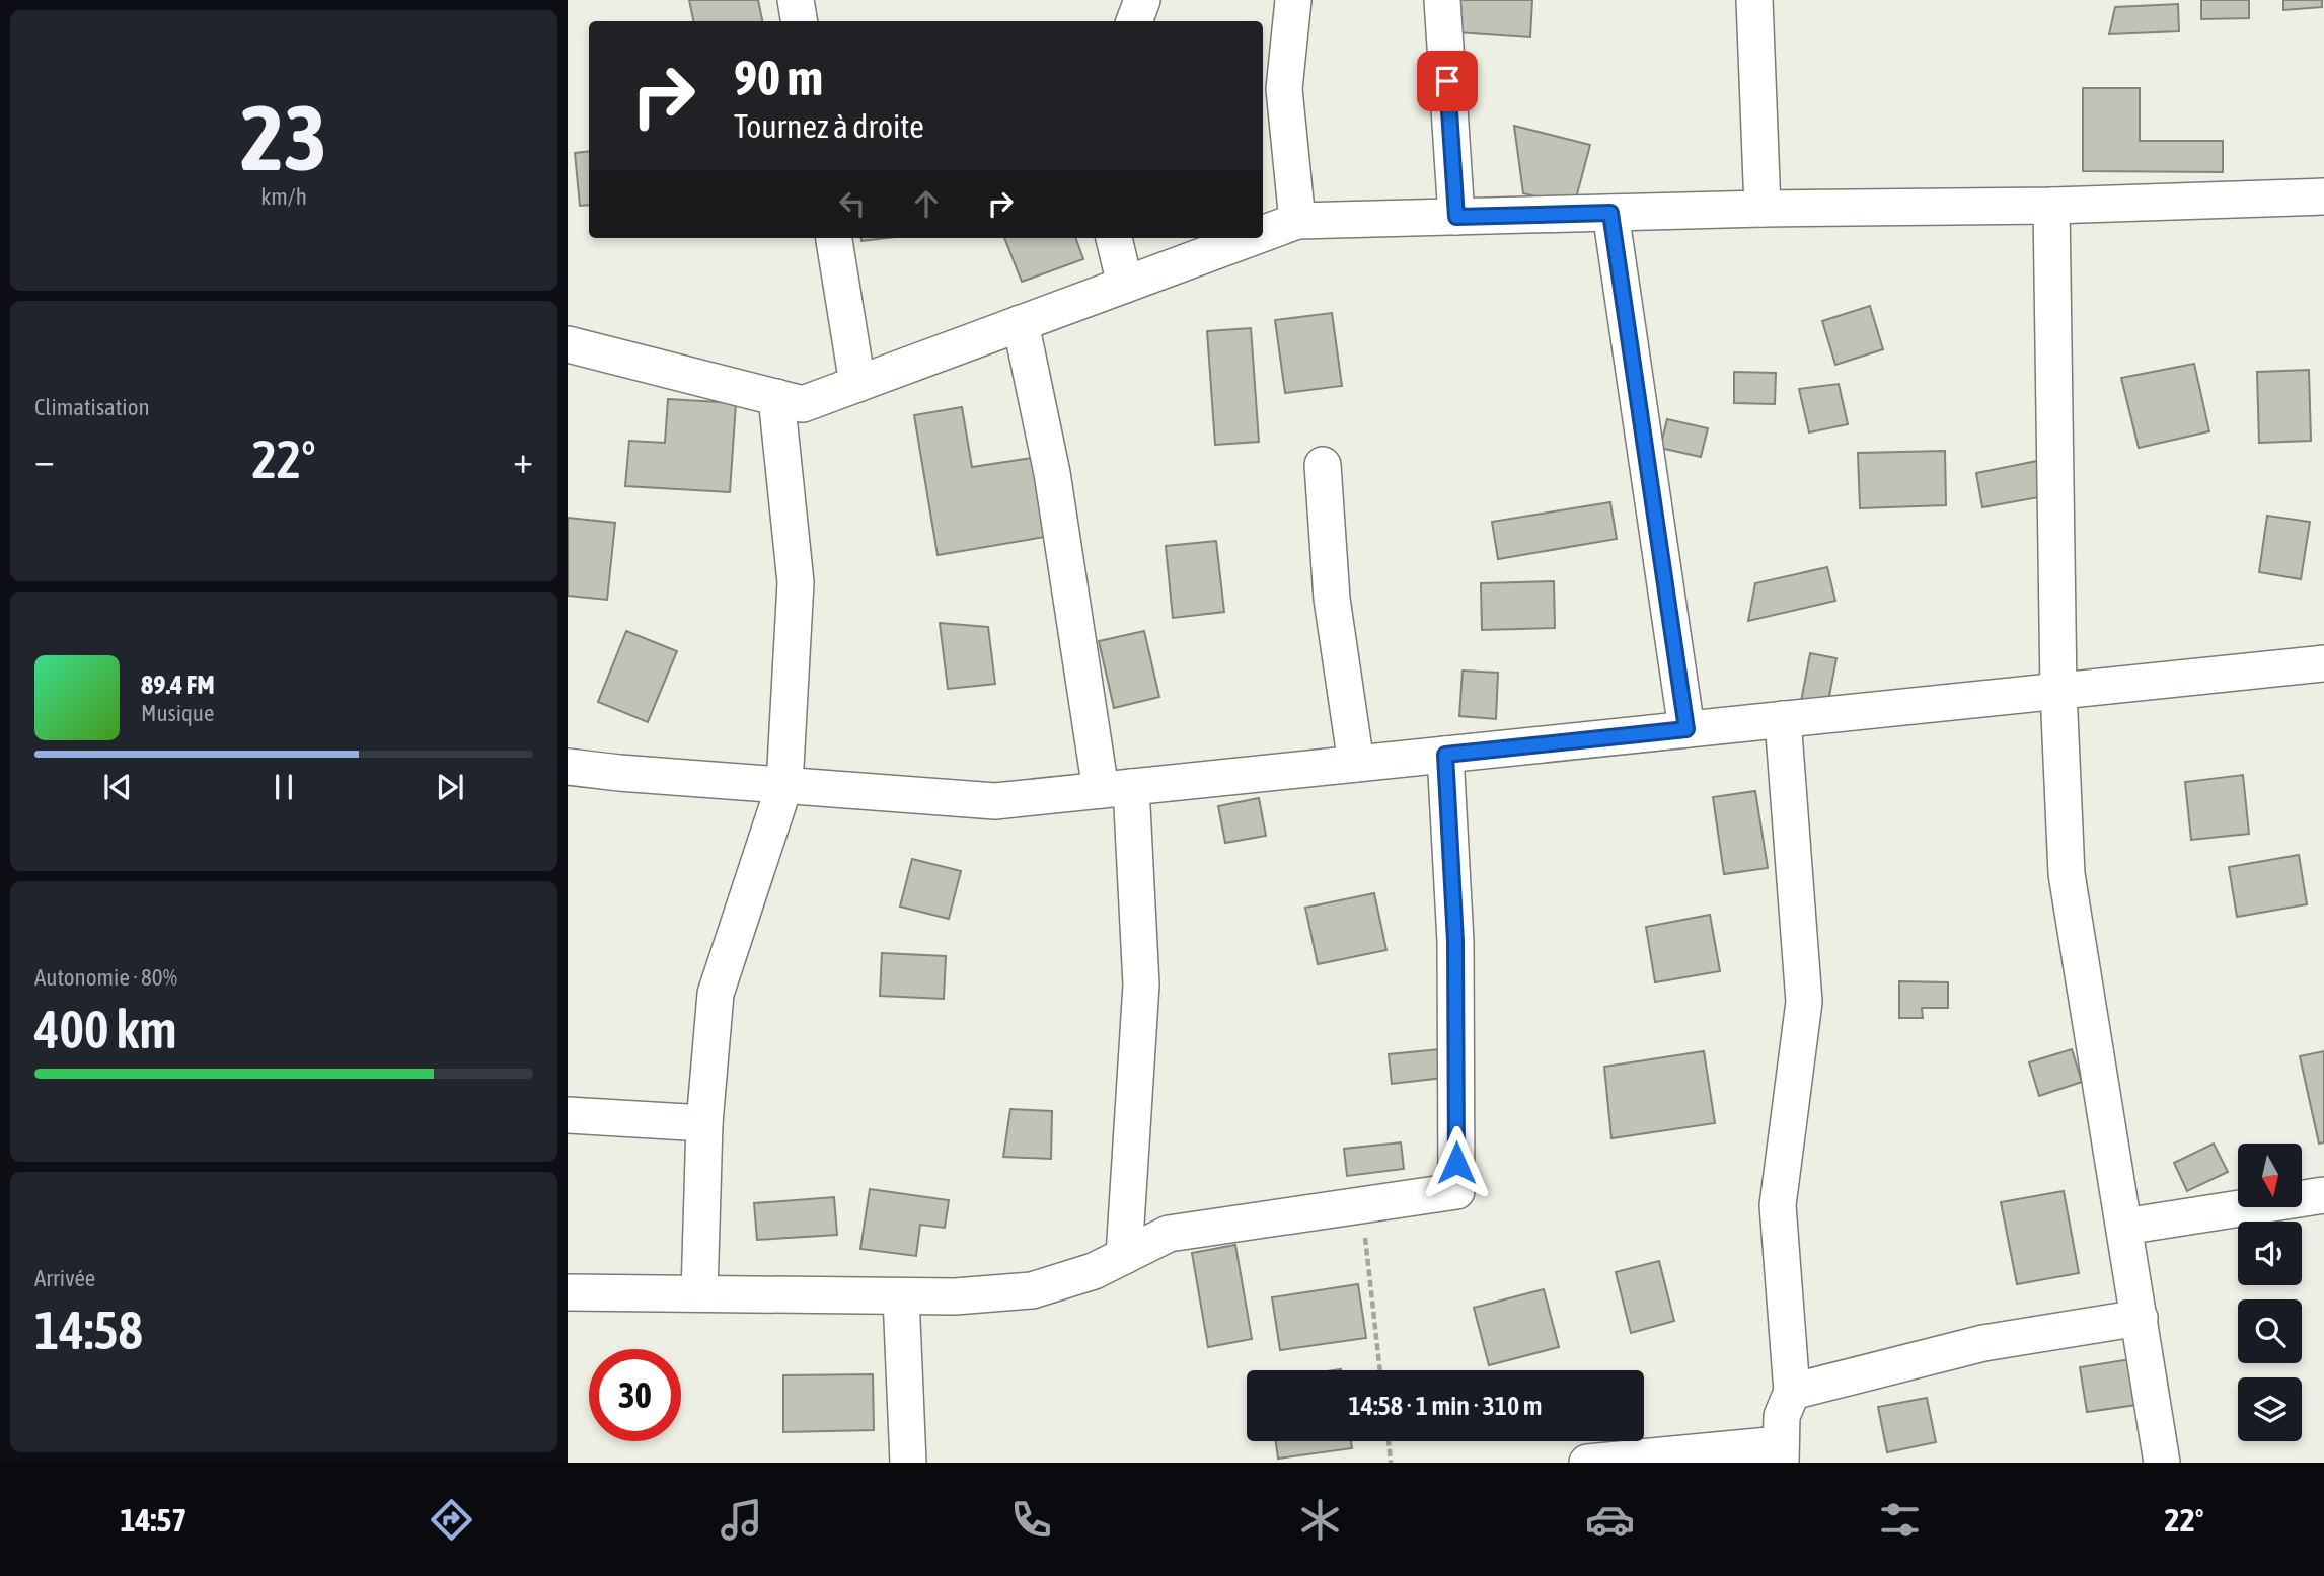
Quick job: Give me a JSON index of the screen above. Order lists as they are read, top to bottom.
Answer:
{
  "north": "bottom",
  "page": {
    "tile": [
      ["23", "km/h"],
      "Climatisation",
      ["Autonomie · 80%", "400 km"],
      ["Arrivée", "14:58"]
    ],
    "turn": ["90 m", "Tournez à droite"],
    "heat": ["−", "22°", "+"],
    "song": ["89.4 FM", "Musique"],
    "limit": "30",
    "trip": "14:58 · 1 min · 310 m",
    "tabs": ["14:57", "22°"]
  }
}
